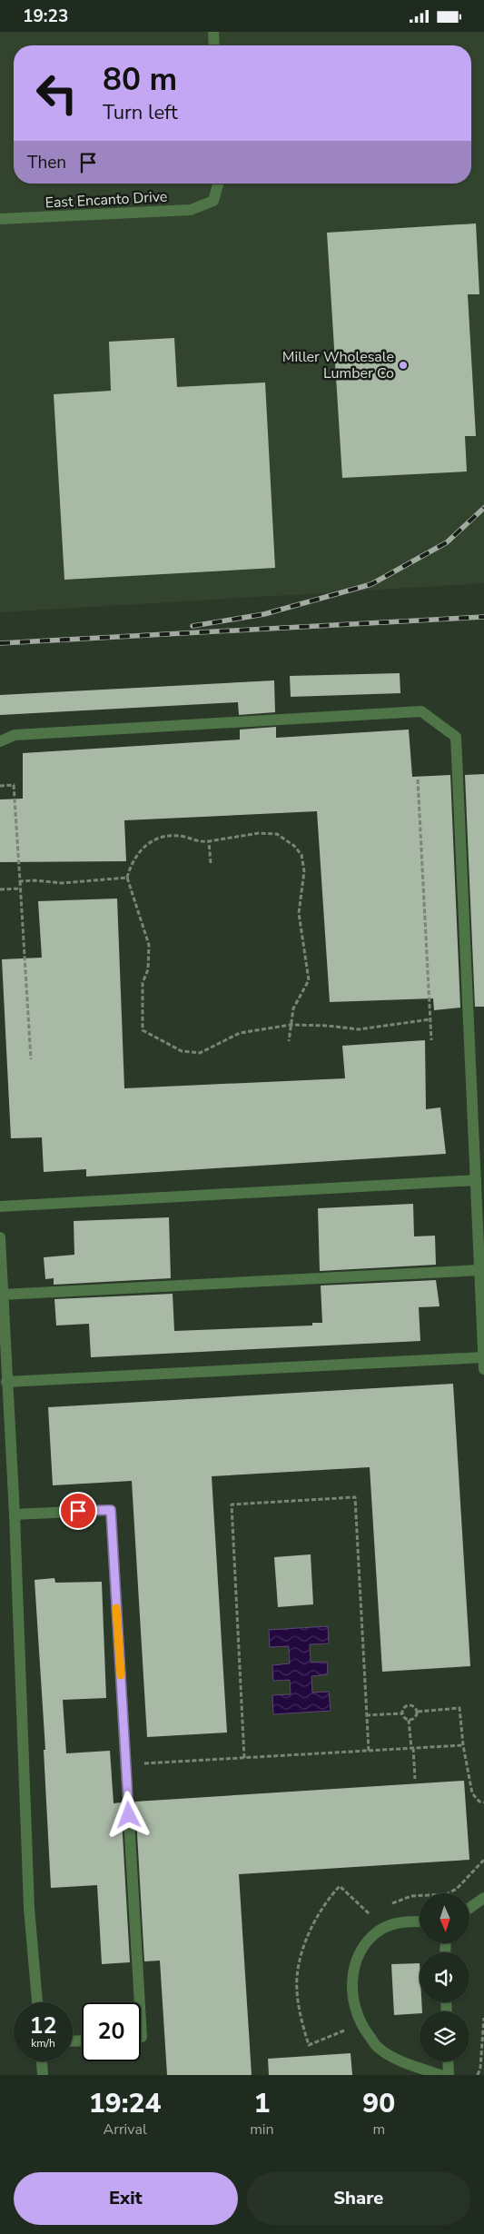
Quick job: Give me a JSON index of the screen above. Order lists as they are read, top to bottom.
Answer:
{
  "streets": {
    "street": ["East Encanto Drive"]
  },
  "places": ["Miller Wholesale Lumber Co"],
  "north": "bottom",
  "page": {
    "status": "19:23",
    "turn": ["80 m", "Turn left"],
    "then": "Then",
    "speed": "12 km/h",
    "limit": "20",
    "eta": [
      "19:24",
      "Arrival",
      "1",
      "min",
      "90",
      "m"
    ],
    "buttons": ["Exit", "Share"]
  }
}
